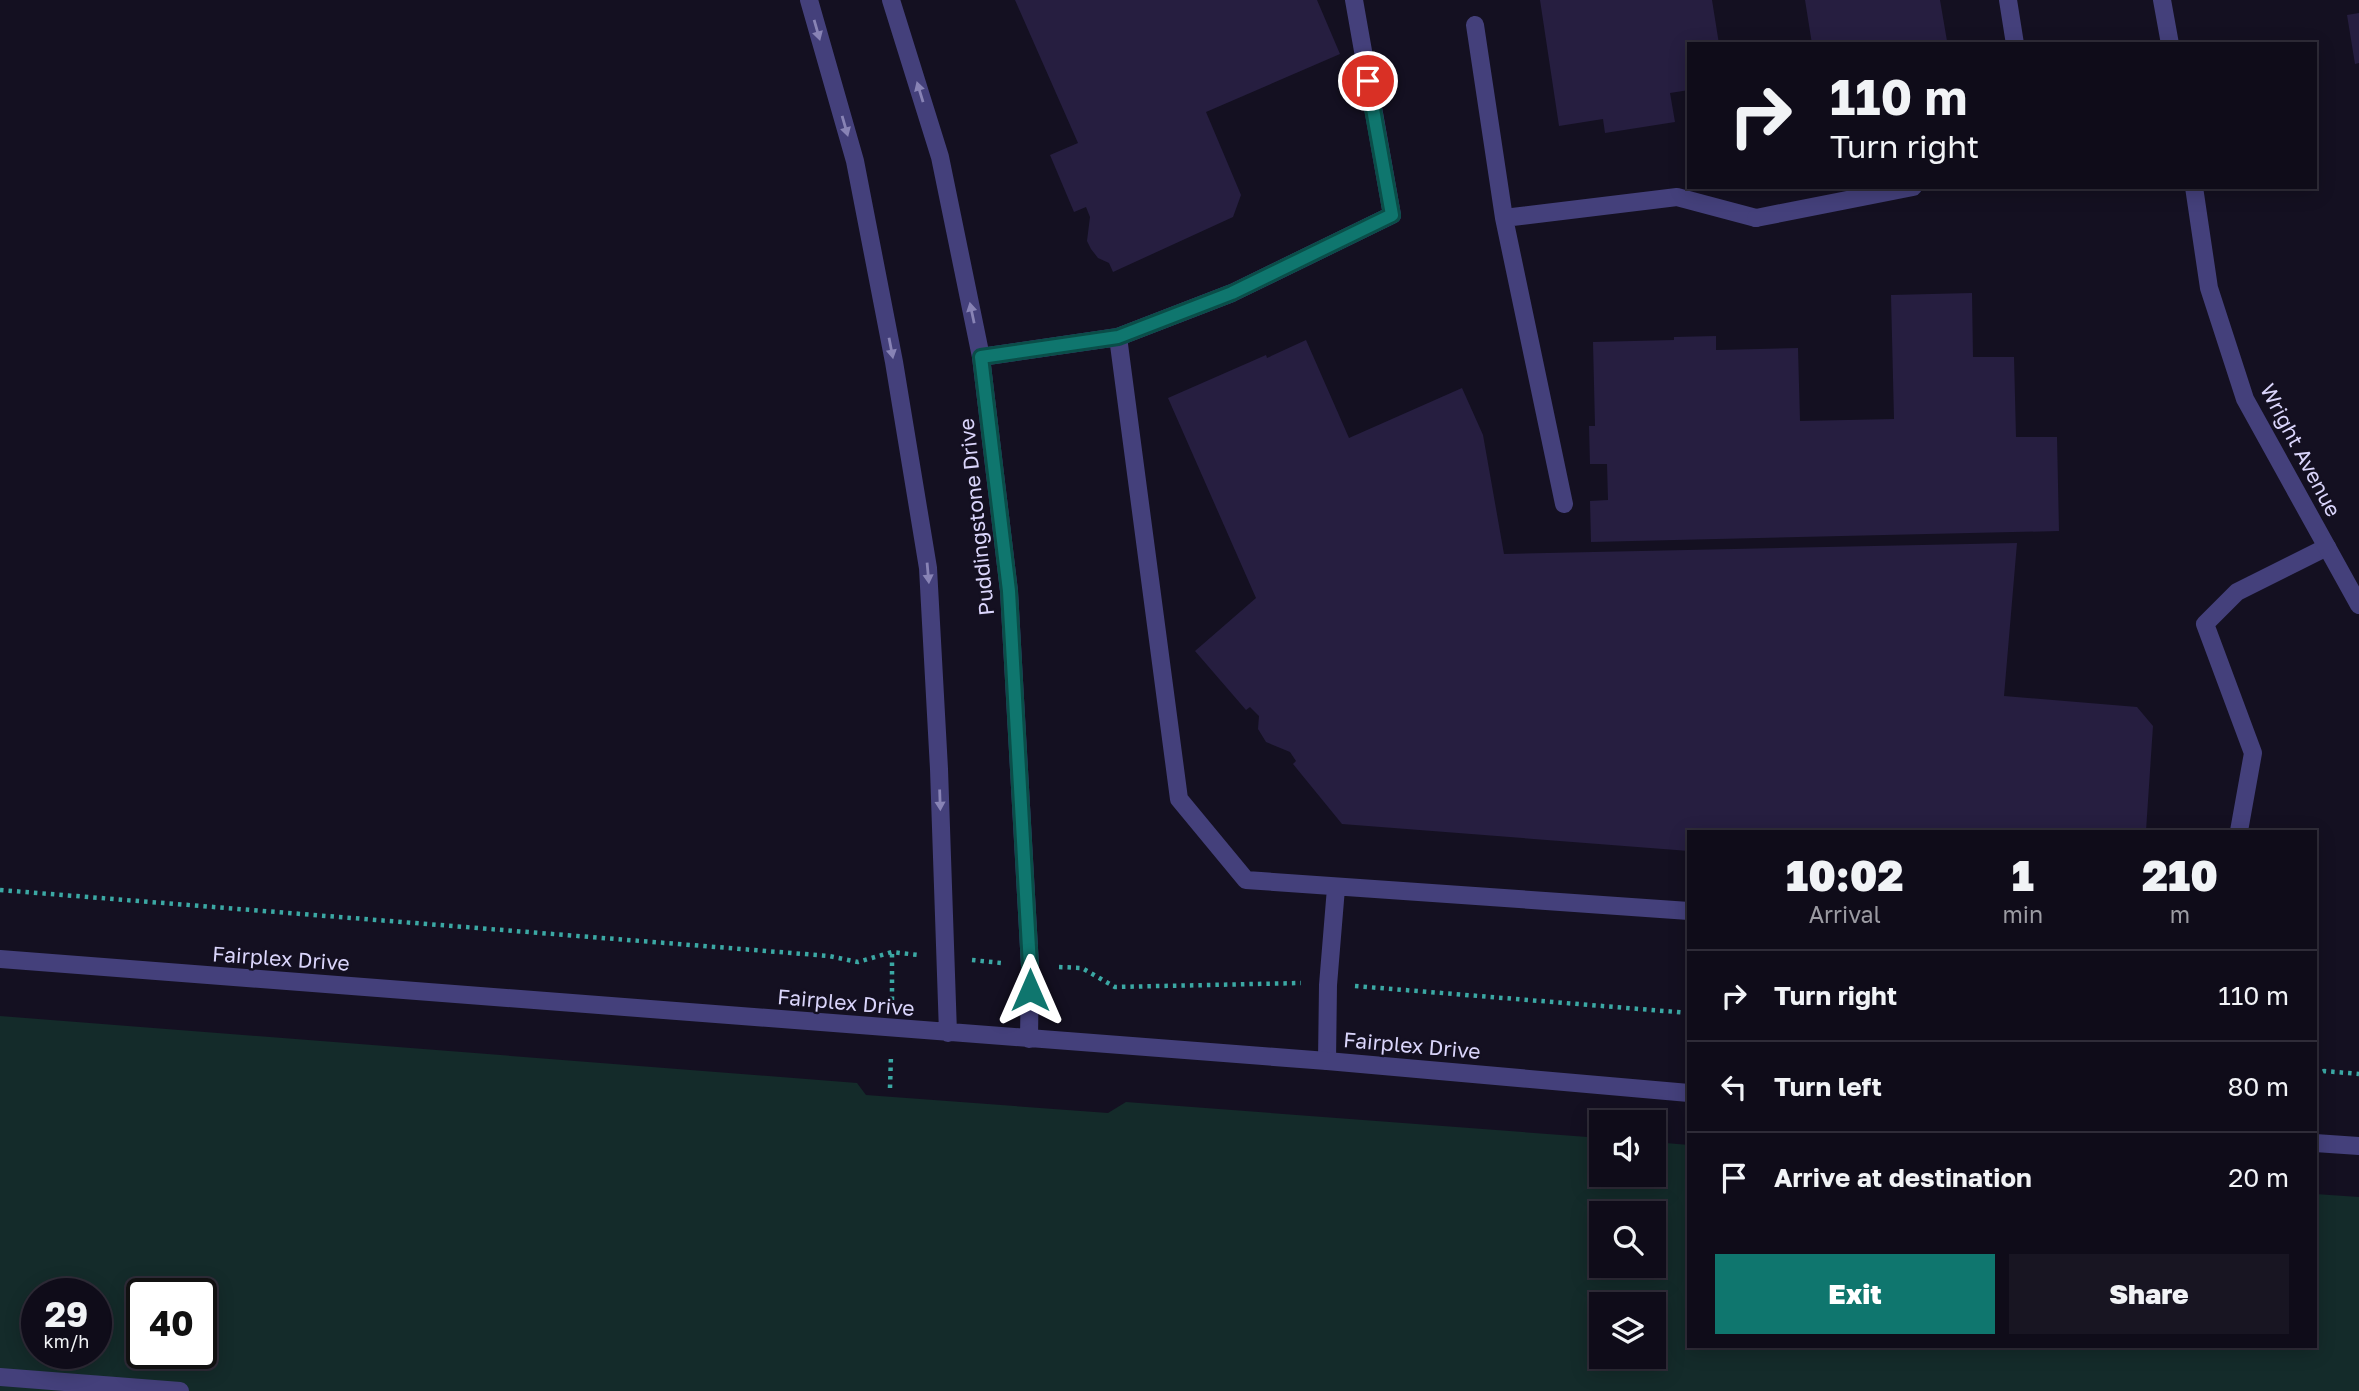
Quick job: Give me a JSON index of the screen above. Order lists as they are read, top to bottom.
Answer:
{
  "streets": {
    "street": ["Wright Avenue", "Puddingstone Drive", "Fairplex Drive"]
  },
  "crossings": [
    ["Puddingstone Drive", "Fairplex Drive"]
  ],
  "page": {
    "turn": ["110 m", "Turn right"],
    "eta": [
      "10:02",
      "Arrival",
      "1",
      "min",
      "210",
      "m"
    ],
    "list": [
      {
        "name": "Turn right",
        "value": "110 m"
      },
      {
        "name": "Turn left",
        "value": "80 m"
      },
      {
        "name": "Arrive at destination",
        "value": "20 m"
      }
    ],
    "buttons": ["Exit", "Share"],
    "speed": "29 km/h",
    "limit": "40"
  }
}
